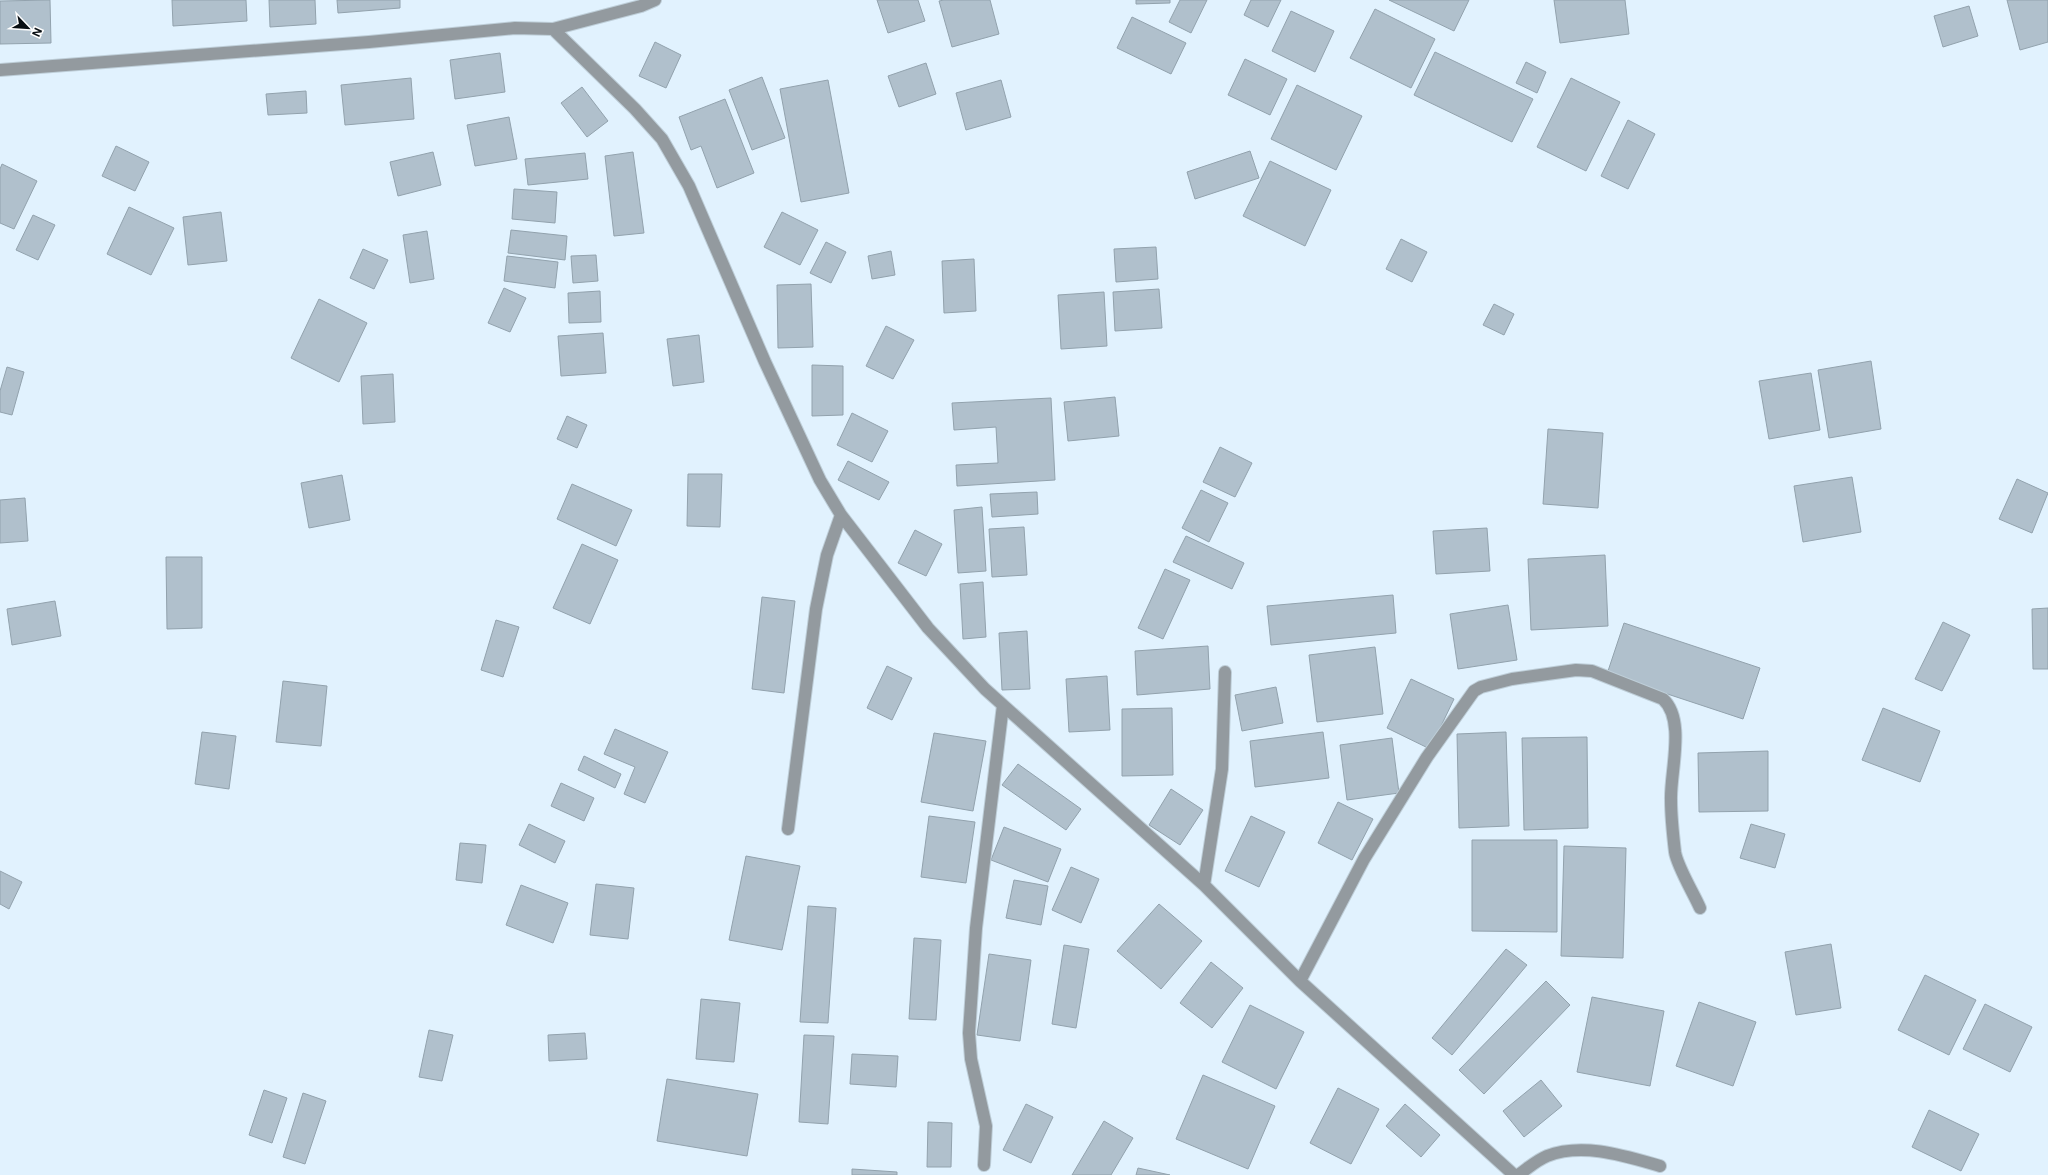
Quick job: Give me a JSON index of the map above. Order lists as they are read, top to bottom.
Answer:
{
  "north": "bottom right"
}
